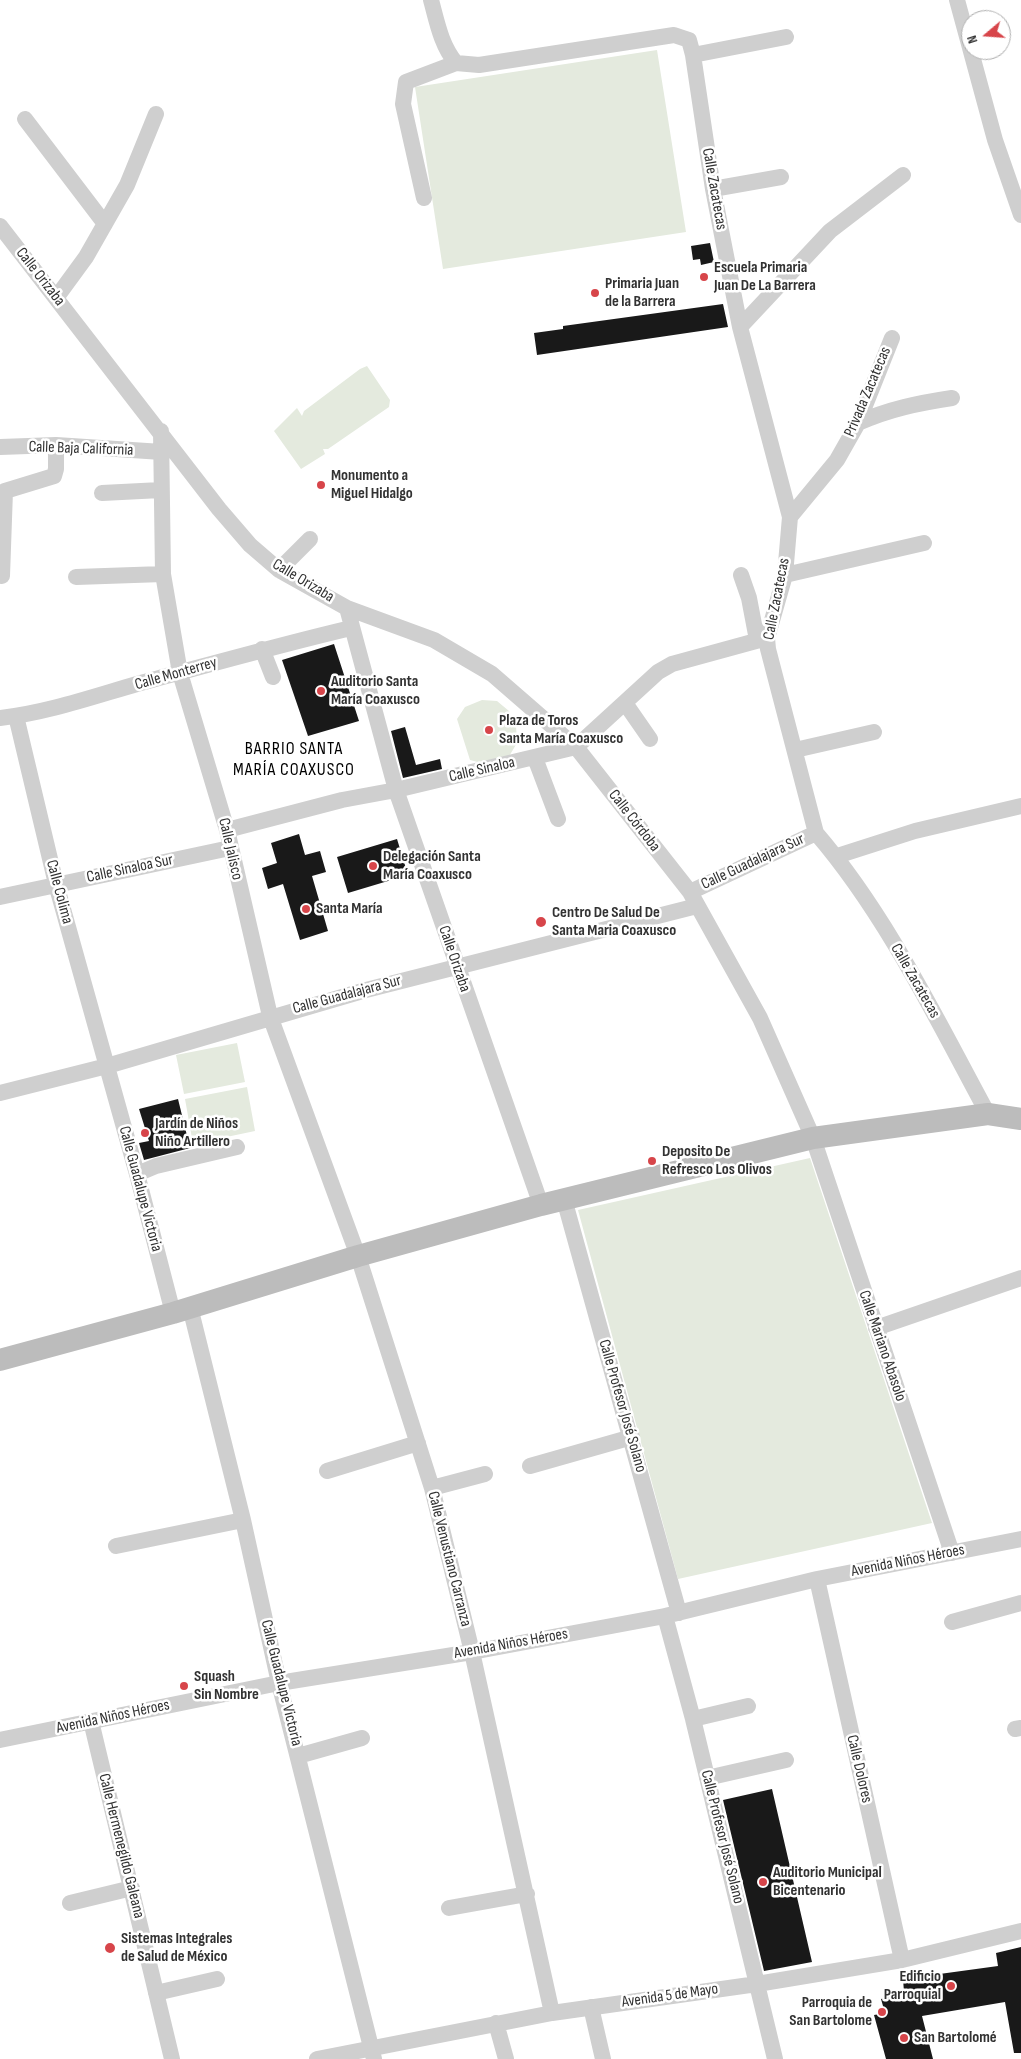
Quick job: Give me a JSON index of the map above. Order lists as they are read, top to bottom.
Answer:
{
  "streets": {
    "street": [
      "Calle Zacatecas",
      "Calle Orizaba",
      "Privada Zacatecas",
      "Calle Baja California",
      "Calle Monterrey",
      "Calle Sinaloa",
      "Calle Córdoba",
      "Calle Jalisco",
      "Calle Guadalajara Sur",
      "Calle Sinaloa Sur",
      "Calle Colima",
      "Calle Guadalupe Victoria",
      "Calle Mariano Abasolo",
      "Calle Profesor José Solano",
      "Calle Venustiano Carranza",
      "Avenida Niños Héroes",
      "Calle Dolores",
      "Calle Hermenegildo Galeana",
      "Avenida 5 de Mayo"
    ]
  },
  "crossings": [
    ["Calle Zacatecas", "Privada Zacatecas"],
    ["Calle Zacatecas", "Calle Sinaloa"],
    ["Calle Zacatecas", "Calle Guadalajara Sur"],
    ["Calle Orizaba", "Calle Monterrey"],
    ["Calle Orizaba", "Calle Sinaloa"],
    ["Calle Orizaba", "Calle Córdoba"],
    ["Calle Orizaba", "Calle Jalisco"],
    ["Calle Orizaba", "Calle Guadalajara Sur"],
    ["Calle Baja California", "Calle Jalisco"],
    ["Calle Monterrey", "Calle Jalisco"],
    ["Calle Monterrey", "Calle Colima"],
    ["Calle Sinaloa", "Calle Córdoba"],
    ["Calle Sinaloa", "Calle Jalisco"],
    ["Calle Córdoba", "Calle Guadalajara Sur"],
    ["Calle Córdoba", "Calle Mariano Abasolo"],
    ["Calle Jalisco", "Calle Guadalajara Sur"],
    ["Calle Jalisco", "Calle Sinaloa Sur"],
    ["Calle Jalisco", "Calle Venustiano Carranza"],
    ["Calle Guadalajara Sur", "Calle Colima"],
    ["Calle Guadalajara Sur", "Calle Guadalupe Victoria"],
    ["Calle Sinaloa Sur", "Calle Colima"],
    ["Calle Colima", "Calle Guadalupe Victoria"],
    ["Calle Guadalupe Victoria", "Avenida Niños Héroes"],
    ["Calle Guadalupe Victoria", "Avenida 5 de Mayo"],
    ["Calle Mariano Abasolo", "Avenida Niños Héroes"],
    ["Calle Profesor José Solano", "Avenida Niños Héroes"],
    ["Calle Profesor José Solano", "Avenida 5 de Mayo"],
    ["Calle Venustiano Carranza", "Avenida Niños Héroes"],
    ["Calle Venustiano Carranza", "Avenida 5 de Mayo"],
    ["Avenida Niños Héroes", "Calle Dolores"],
    ["Avenida Niños Héroes", "Calle Hermenegildo Galeana"],
    ["Calle Dolores", "Avenida 5 de Mayo"]
  ],
  "districts": ["BARRIO SANTA MARÍA COAXUSCO"],
  "places": [
    "Escuela Primaria Juan De La Barrera",
    "Primaria Juan de la Barrera",
    "Monumento a Miguel Hidalgo",
    "Auditorio Santa María Coaxusco",
    "Plaza de Toros Santa María Coaxusco",
    "Delegación Santa María Coaxusco",
    "Santa María",
    "Centro De Salud De Santa Maria Coaxusco",
    "Jardín de Niños Niño Artillero",
    "Deposito De Refresco Los Olivos",
    "Squash Sin Nombre",
    "Auditorio Municipal Bicentenario",
    "Sistemas Integrales de Salud de México",
    "Edificio Parroquial",
    "Parroquia de San Bartolome",
    "San Bartolomé"
  ],
  "north": "left"
}
